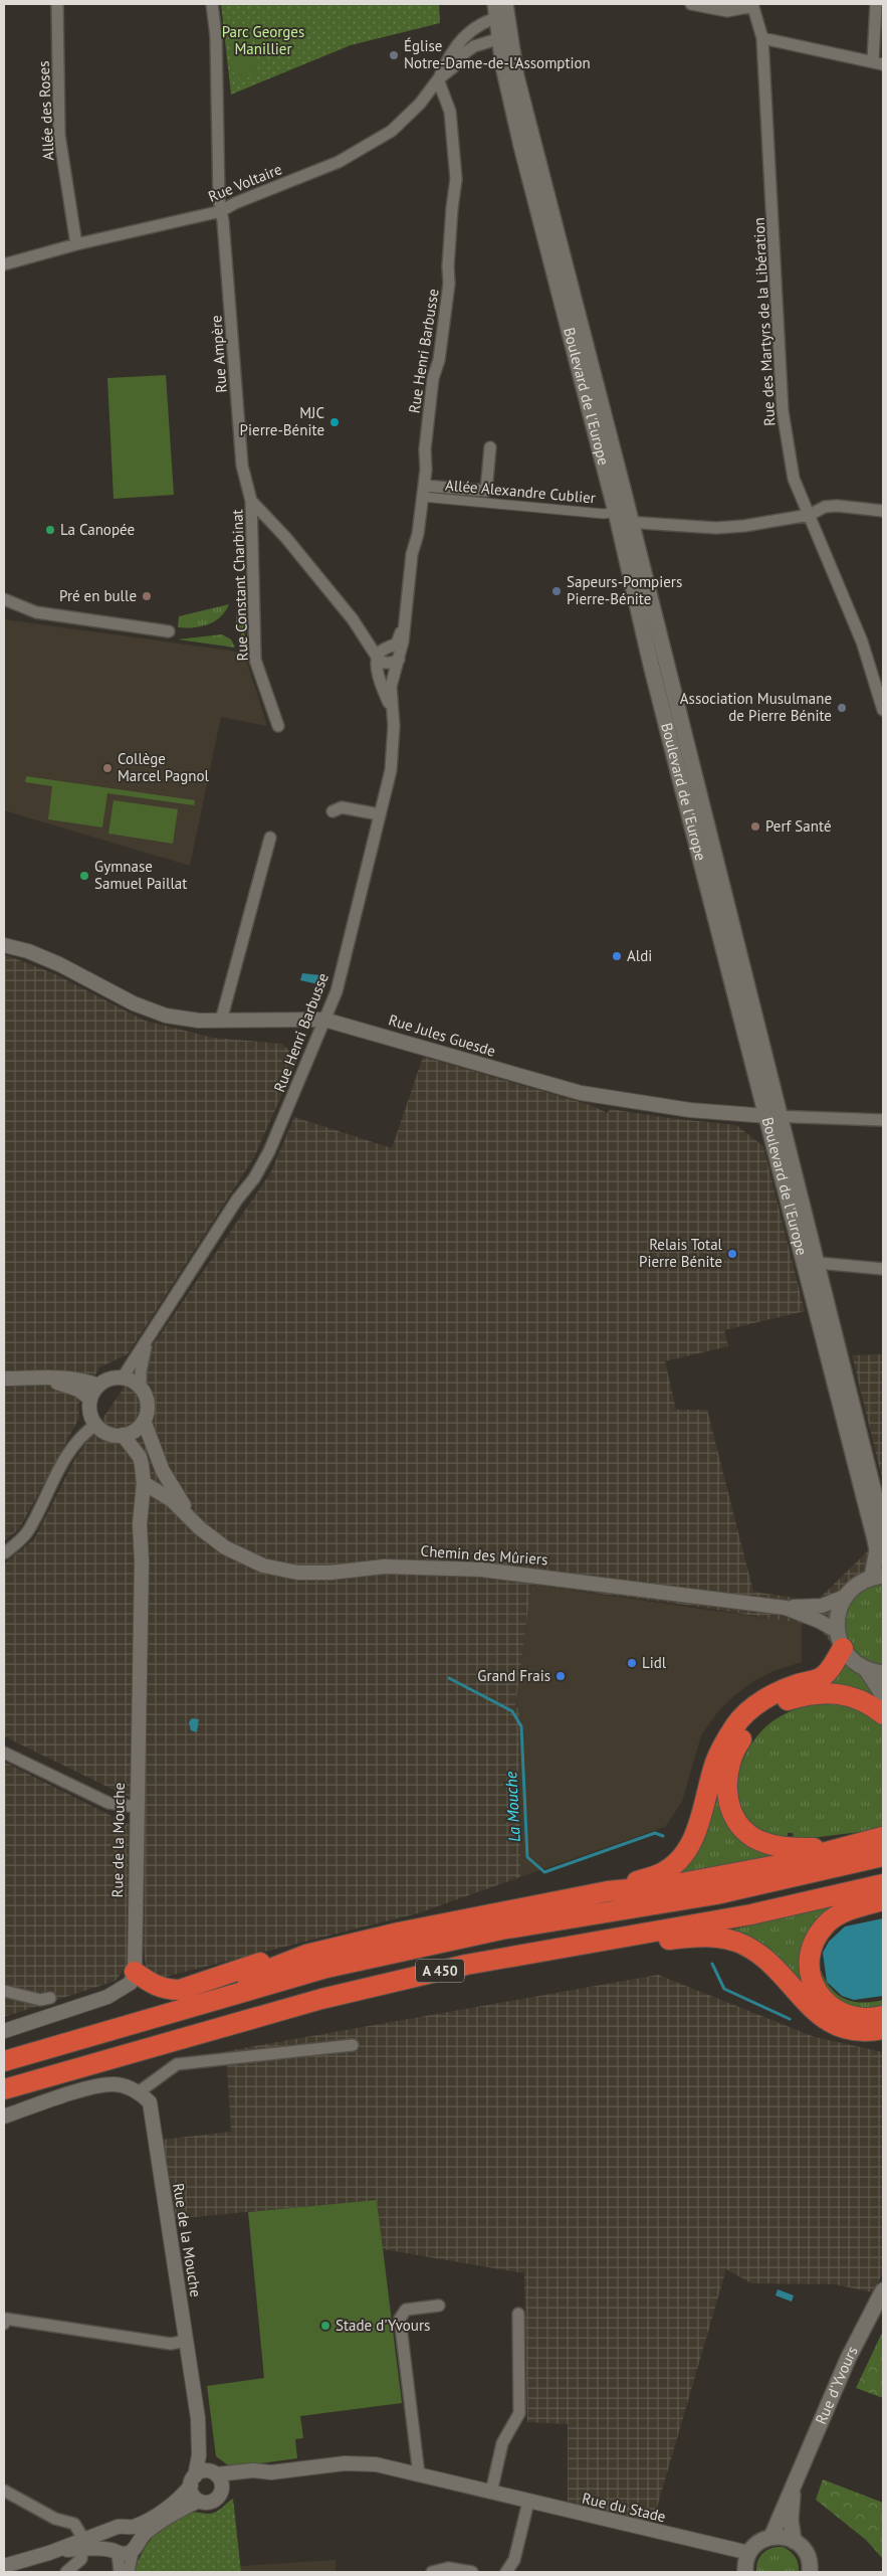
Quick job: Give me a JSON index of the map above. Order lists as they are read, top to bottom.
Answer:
{
  "streets": {
    "highway": ["A 450"],
    "main road": ["Boulevard de l'Europe", "Rue d'Yvours"],
    "street": [
      "Allée des Roses",
      "Rue Voltaire",
      "Rue des Martyrs de la Libération",
      "Rue Henri Barbusse",
      "Rue Ampère",
      "Allée Alexandre Cublier",
      "Rue Constant Charbinat",
      "Rue Jules Guesde",
      "Chemin des Mûriers",
      "Rue de la Mouche",
      "Rue du Stade"
    ]
  },
  "crossings": [
    ["Allée des Roses", "Rue Voltaire"],
    ["Rue Voltaire", "Rue Henri Barbusse"],
    ["Rue Voltaire", "Rue Ampère"],
    ["Rue Voltaire", "Boulevard de l'Europe"],
    ["Rue Henri Barbusse", "Rue Ampère"],
    ["Rue Henri Barbusse", "Allée Alexandre Cublier"],
    ["Rue Henri Barbusse", "Rue Jules Guesde"],
    ["Rue Henri Barbusse", "Chemin des Mûriers"],
    ["Rue Henri Barbusse", "Rue de la Mouche"],
    ["Rue Ampère", "Rue Constant Charbinat"],
    ["Boulevard de l'Europe", "Allée Alexandre Cublier"],
    ["Boulevard de l'Europe", "Rue Jules Guesde"],
    ["Chemin des Mûriers", "Rue de la Mouche"],
    ["Rue de la Mouche", "Rue du Stade"]
  ],
  "water": ["La Mouche"],
  "parks": ["Parc Georges Manillier"],
  "places": [
    "Église Notre-Dame-de-l'Assomption",
    "MJC Pierre-Bénite",
    "La Canopée",
    "Sapeurs-Pompiers Pierre-Bénite",
    "Pré en bulle",
    "Association Musulmane de Pierre Bénite",
    "Collège Marcel Pagnol",
    "Perf Santé",
    "Gymnase Samuel Paillat",
    "Aldi",
    "Relais Total Pierre Bénite",
    "Lidl",
    "Grand Frais",
    "Stade d'Yvours"
  ]
}
